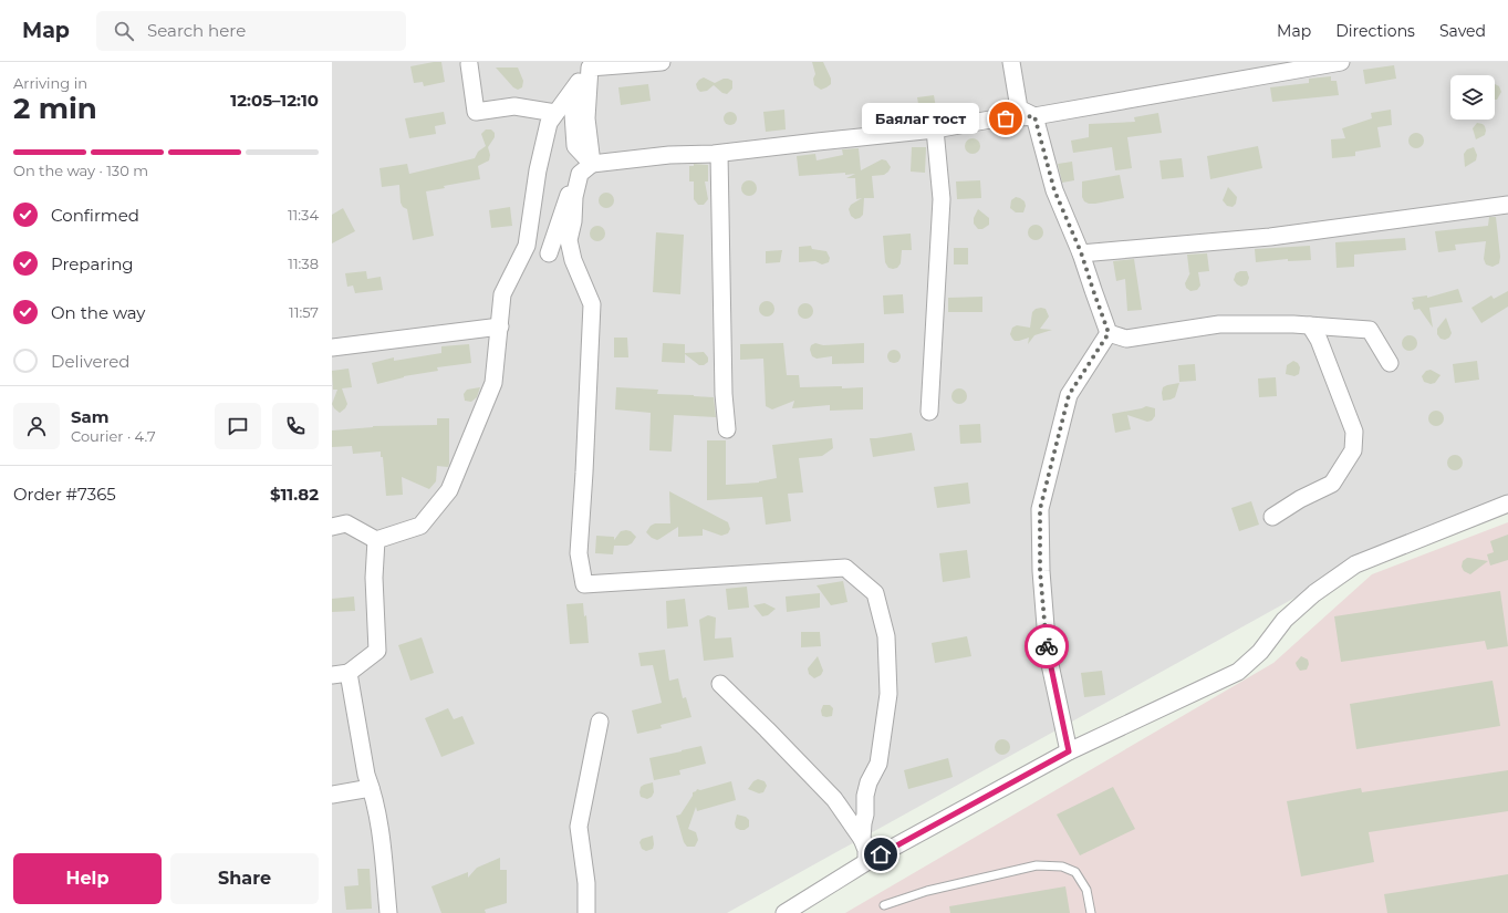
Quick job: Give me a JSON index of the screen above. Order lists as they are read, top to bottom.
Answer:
{
  "places": ["Баялаг тост"],
  "page": {
    "header": "Map",
    "search": "Search here",
    "nav": ["Map", "Directions", "Saved"],
    "heading": ["2 min", "Arriving in", "12:05–12:10"],
    "panel": [
      "Sam",
      "Courier · 4.7",
      "Order #7365",
      "$11.82"
    ],
    "bubble": "Баялаг тост",
    "bar": "On the way · 130 m",
    "list": [
      ["Confirmed", "11:34"],
      ["Preparing", "11:38"],
      ["On the way", "11:57"],
      "Delivered"
    ],
    "buttons": ["Help", "Share"]
  }
}
